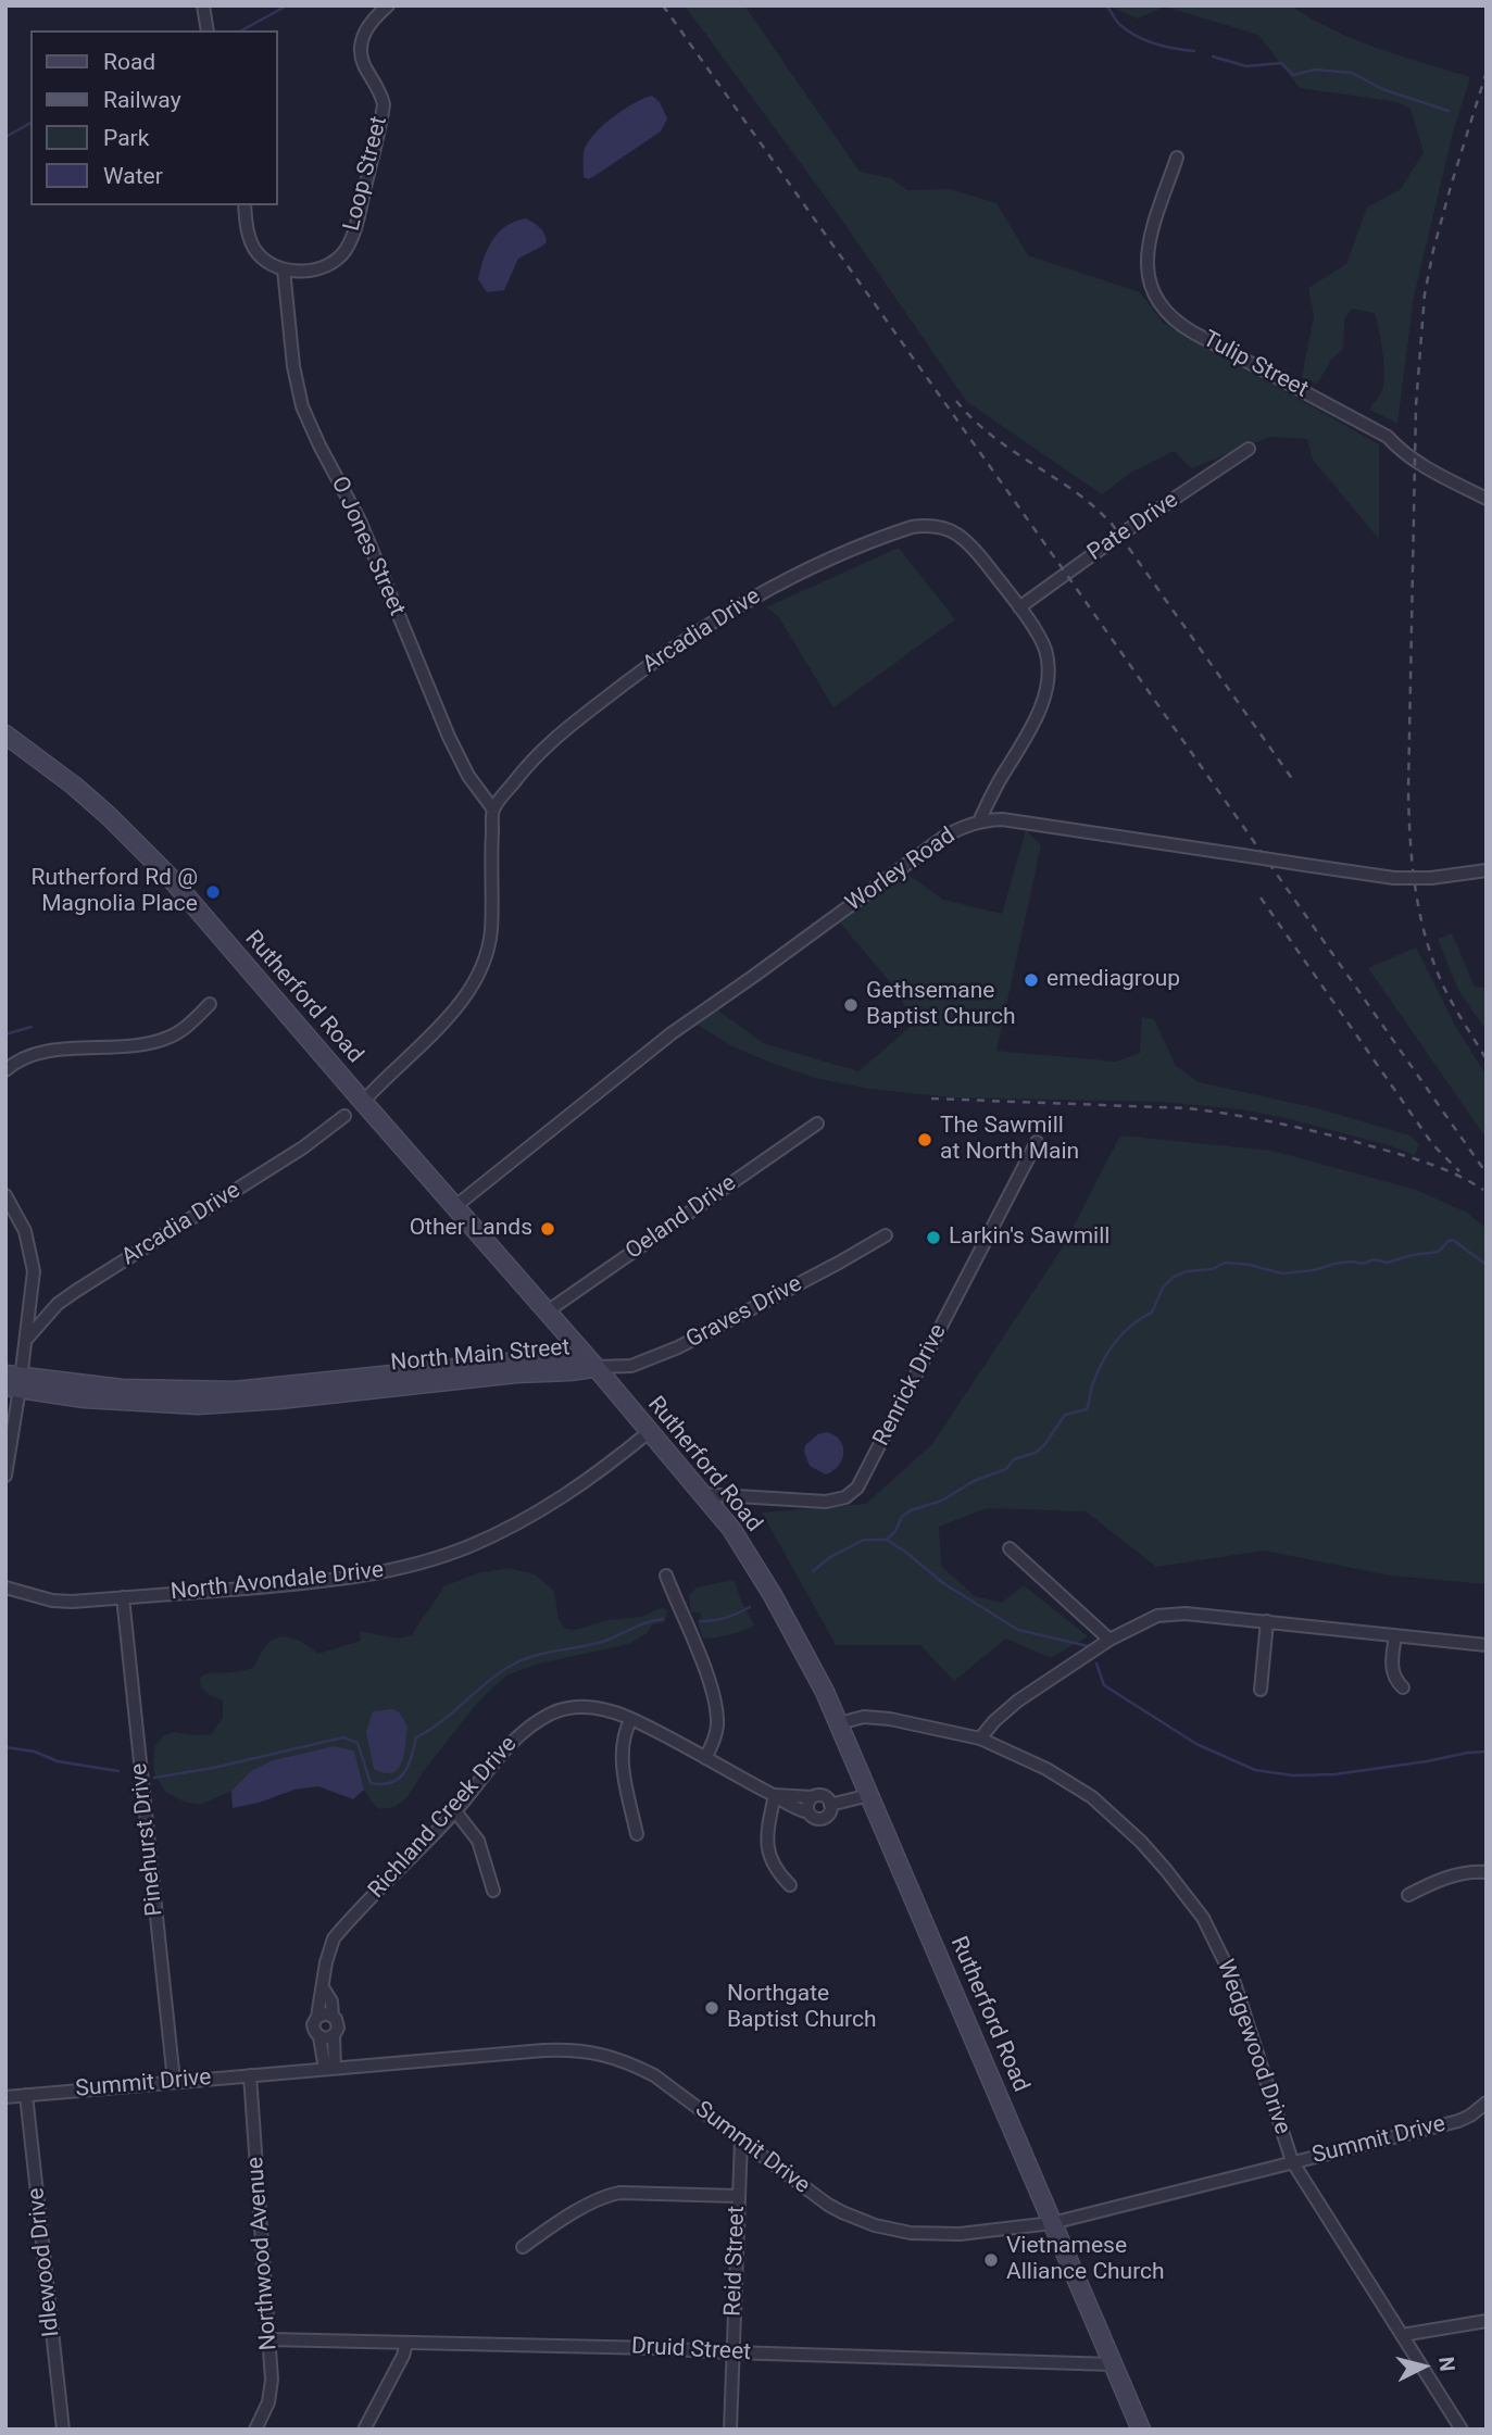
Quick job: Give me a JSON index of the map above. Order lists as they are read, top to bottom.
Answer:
{
  "streets": {
    "street": [
      "Loop Street",
      "Tulip Street",
      "Pate Drive",
      "O Jones Street",
      "Arcadia Drive",
      "Worley Road",
      "Rutherford Road",
      "Oeland Drive",
      "Graves Drive",
      "North Main Street",
      "Renrick Drive",
      "North Avondale Drive",
      "Richland Creek Drive",
      "Pinehurst Drive",
      "Wedgewood Drive",
      "Summit Drive",
      "Northwood Avenue",
      "Reid Street",
      "Idlewood Drive",
      "Druid Street"
    ]
  },
  "crossings": [
    ["Loop Street", "O Jones Street"],
    ["Pate Drive", "Arcadia Drive"],
    ["O Jones Street", "Arcadia Drive"],
    ["Arcadia Drive", "Worley Road"],
    ["Worley Road", "Rutherford Road"],
    ["Rutherford Road", "Oeland Drive"],
    ["Rutherford Road", "Graves Drive"],
    ["Rutherford Road", "North Main Street"],
    ["Rutherford Road", "Renrick Drive"],
    ["Rutherford Road", "North Avondale Drive"],
    ["Rutherford Road", "Wedgewood Drive"],
    ["Rutherford Road", "Summit Drive"],
    ["Rutherford Road", "Druid Street"],
    ["Graves Drive", "North Main Street"],
    ["North Avondale Drive", "Pinehurst Drive"],
    ["Richland Creek Drive", "Summit Drive"],
    ["Pinehurst Drive", "Summit Drive"],
    ["Wedgewood Drive", "Summit Drive"],
    ["Summit Drive", "Northwood Avenue"],
    ["Summit Drive", "Reid Street"],
    ["Summit Drive", "Idlewood Drive"],
    ["Northwood Avenue", "Druid Street"],
    ["Reid Street", "Druid Street"]
  ],
  "places": [
    "Rutherford Rd @ Magnolia Place",
    "emediagroup",
    "Gethsemane Baptist Church",
    "The Sawmill at North Main",
    "Other Lands",
    "Larkin's Sawmill",
    "Northgate Baptist Church",
    "Vietnamese Alliance Church"
  ],
  "legend": [
    "Road",
    "Railway",
    "Park",
    "Water"
  ],
  "north": "right"
}
